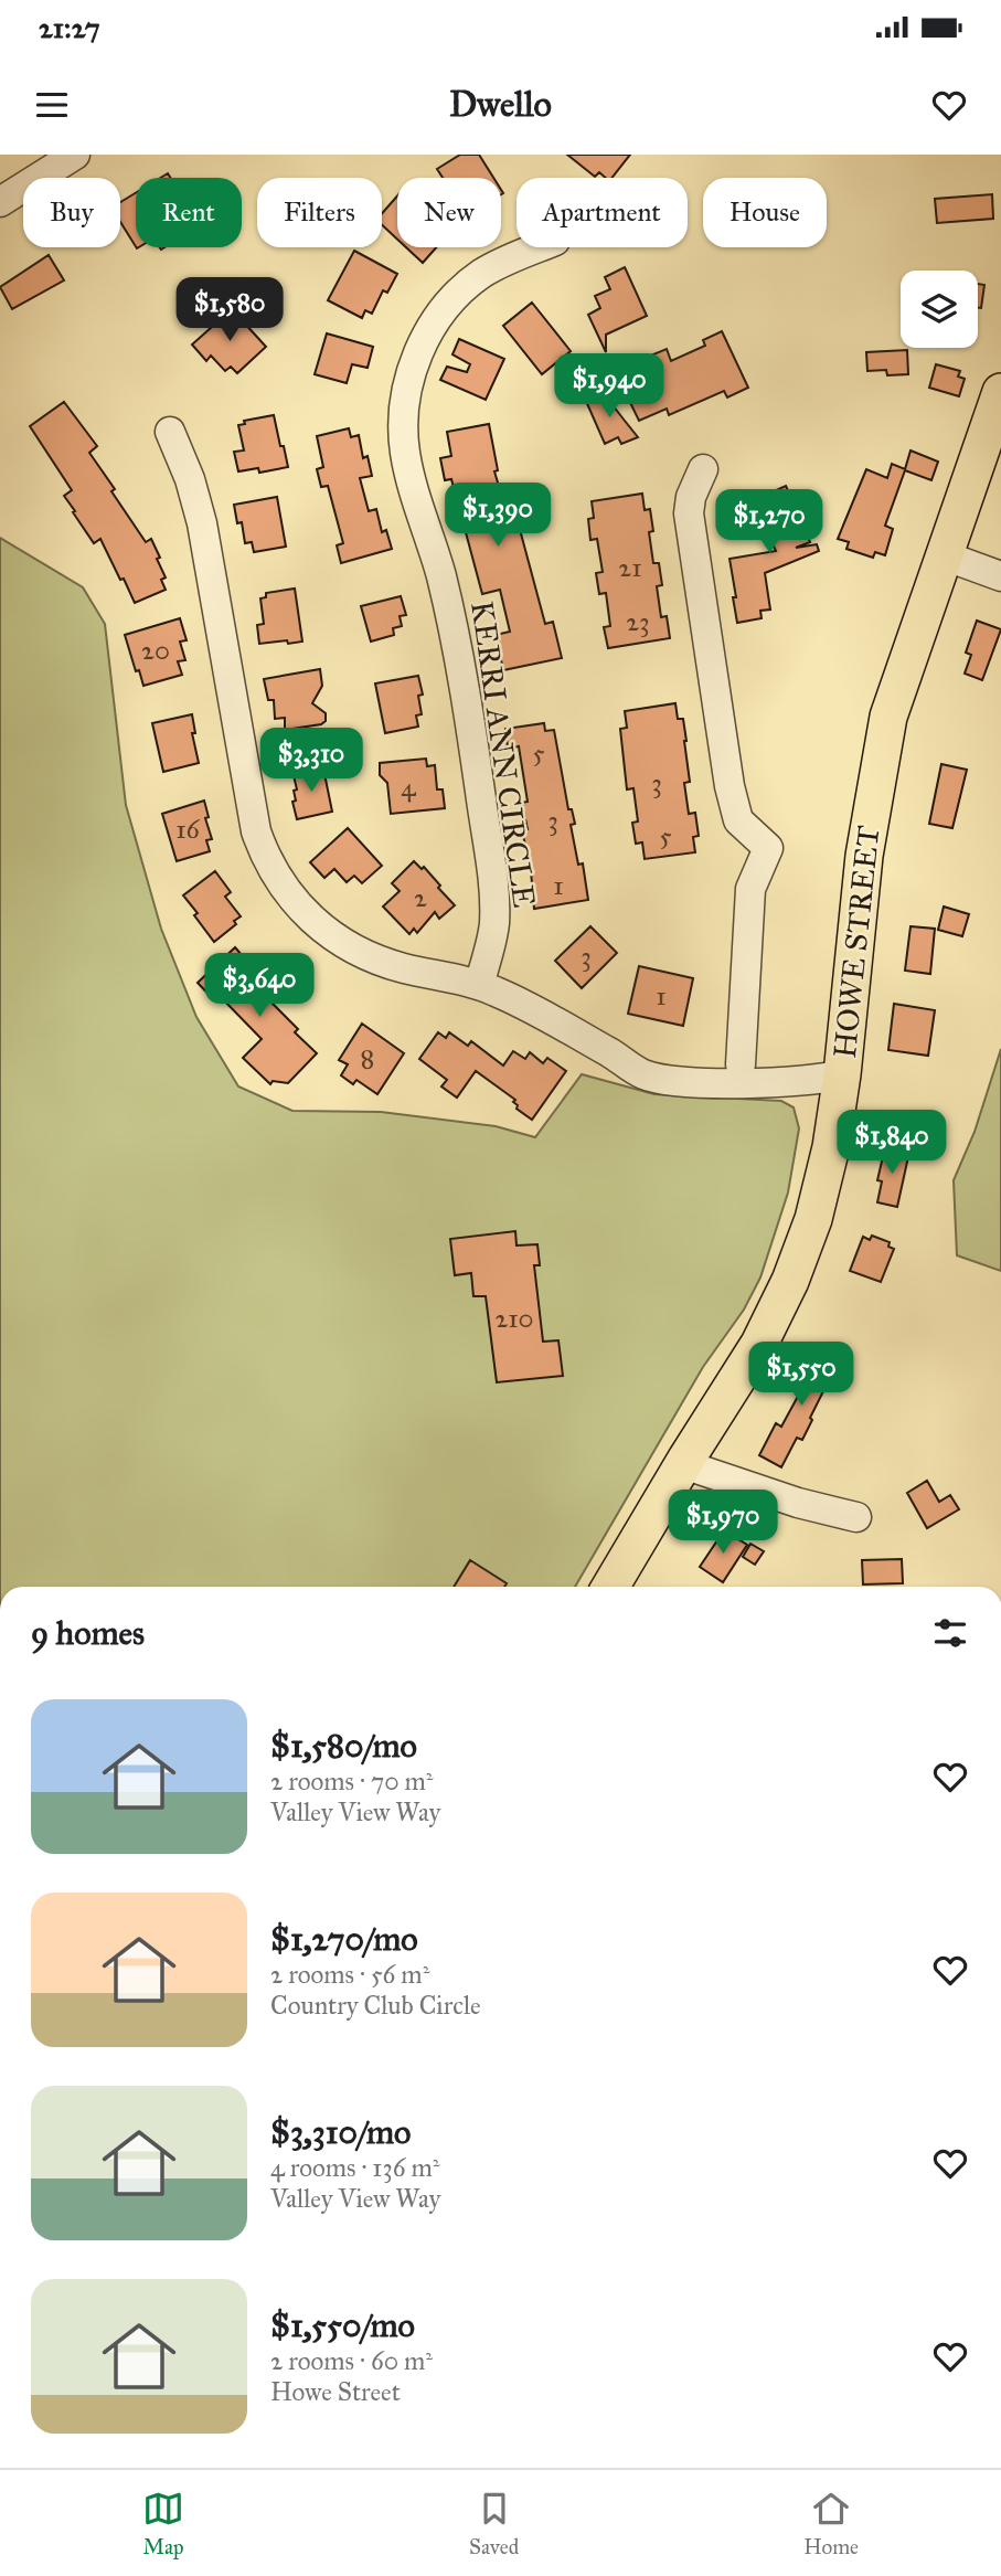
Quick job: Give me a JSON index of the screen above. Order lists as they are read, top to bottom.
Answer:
{
  "streets": {
    "main road": ["HOWE STREET"],
    "street": ["KERRI ANN CIRCLE"]
  },
  "house_numbers": [
    "21",
    "23",
    "20",
    "5",
    "3",
    "4",
    "3",
    "16",
    "5",
    "1",
    "2",
    "3",
    "1",
    "8",
    "210"
  ],
  "page": {
    "status": "21:27",
    "header": "Dwello",
    "chip": [
      "Buy",
      "Rent",
      "Filters",
      "New",
      "Apartment",
      "House"
    ],
    "price": [
      "$1,580",
      "$1,940",
      "$1,390",
      "$1,270",
      "$3,310",
      "$3,640",
      "$1,840",
      "$1,550",
      "$1,970"
    ],
    "heading": "9 homes",
    "list": [
      {
        "name": "$1,580/mo",
        "note": "2 rooms · 70 m² · Valley View Way"
      },
      {
        "name": "$1,270/mo",
        "note": "2 rooms · 56 m² · Country Club Circle"
      },
      {
        "name": "$3,310/mo",
        "note": "4 rooms · 136 m² · Valley View Way"
      },
      {
        "name": "$1,550/mo",
        "note": "2 rooms · 60 m² · Howe Street"
      }
    ],
    "tabs": ["Map", "Saved", "Home"]
  }
}
